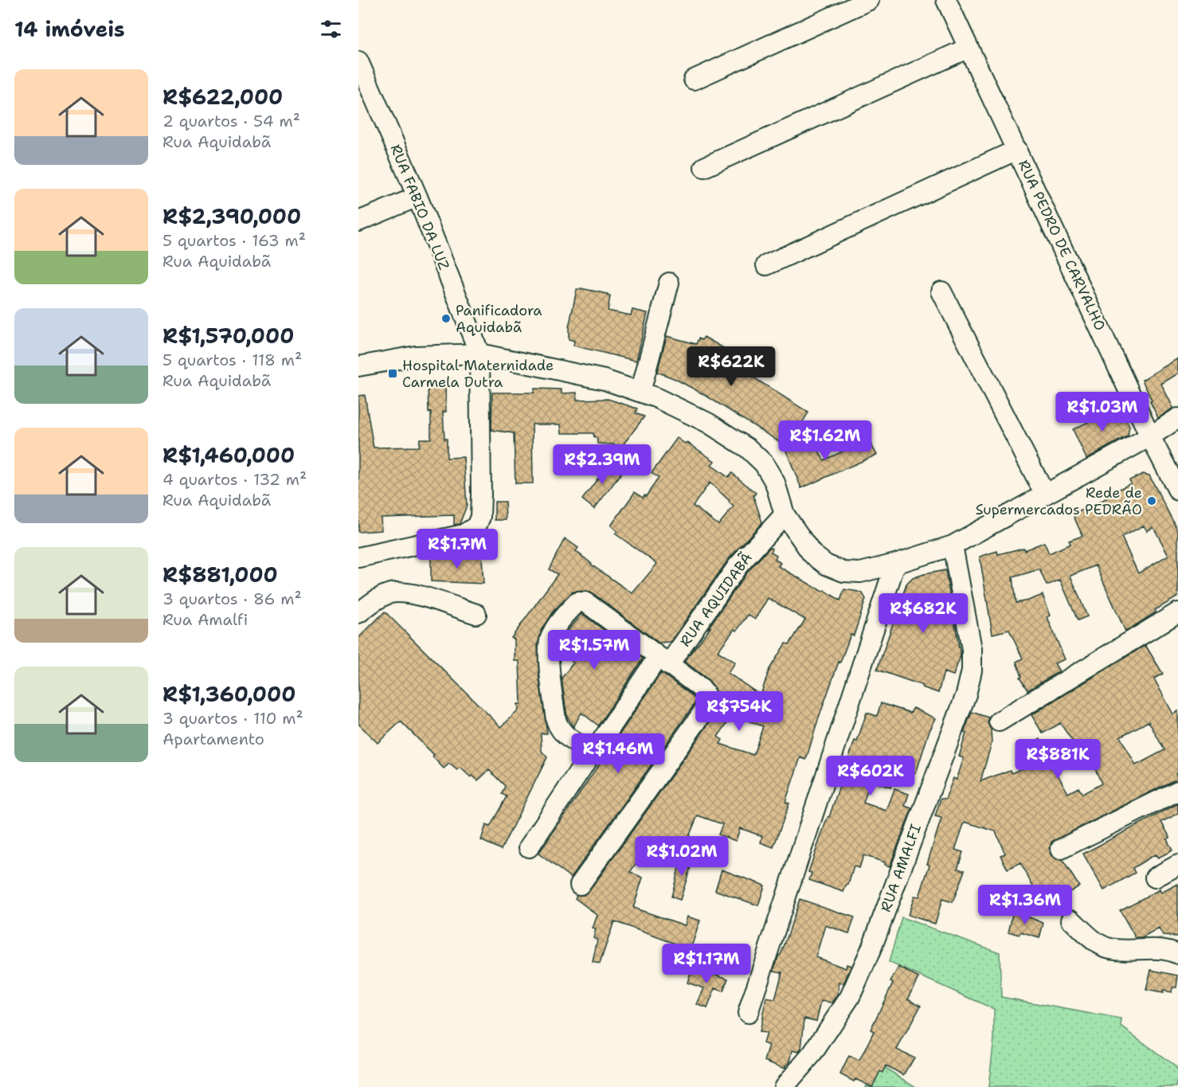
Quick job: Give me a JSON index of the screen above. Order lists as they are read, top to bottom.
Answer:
{
  "streets": {
    "street": [
      "RUA FABIO DA LUZ",
      "RUA PEDRO DE CARVALHO",
      "RUA AQUIDABÃ",
      "RUA AMALFI"
    ]
  },
  "places": {
    "other": ["Panificadora Aquidabã", "Rede de Supermercados PEDRÃO"],
    "transit": ["Hospital Maternidade Carmela Dutra"]
  },
  "page": {
    "heading": "14 imóveis",
    "list": [
      {
        "name": "R$622,000",
        "note": "2 quartos · 54 m² · Rua Aquidabã"
      },
      {
        "name": "R$2,390,000",
        "note": "5 quartos · 163 m² · Rua Aquidabã"
      },
      {
        "name": "R$1,570,000",
        "note": "5 quartos · 118 m² · Rua Aquidabã"
      },
      {
        "name": "R$1,460,000",
        "note": "4 quartos · 132 m² · Rua Aquidabã"
      },
      {
        "name": "R$881,000",
        "note": "3 quartos · 86 m² · Rua Amalfi"
      },
      {
        "name": "R$1,360,000",
        "note": "3 quartos · 110 m² · Apartamento"
      }
    ],
    "price": [
      "R$622K",
      "R$1.03M",
      "R$1.62M",
      "R$2.39M",
      "R$1.7M",
      "R$682K",
      "R$1.57M",
      "R$754K",
      "R$1.46M",
      "R$881K",
      "R$602K",
      "R$1.02M",
      "R$1.36M",
      "R$1.17M"
    ]
  }
}
